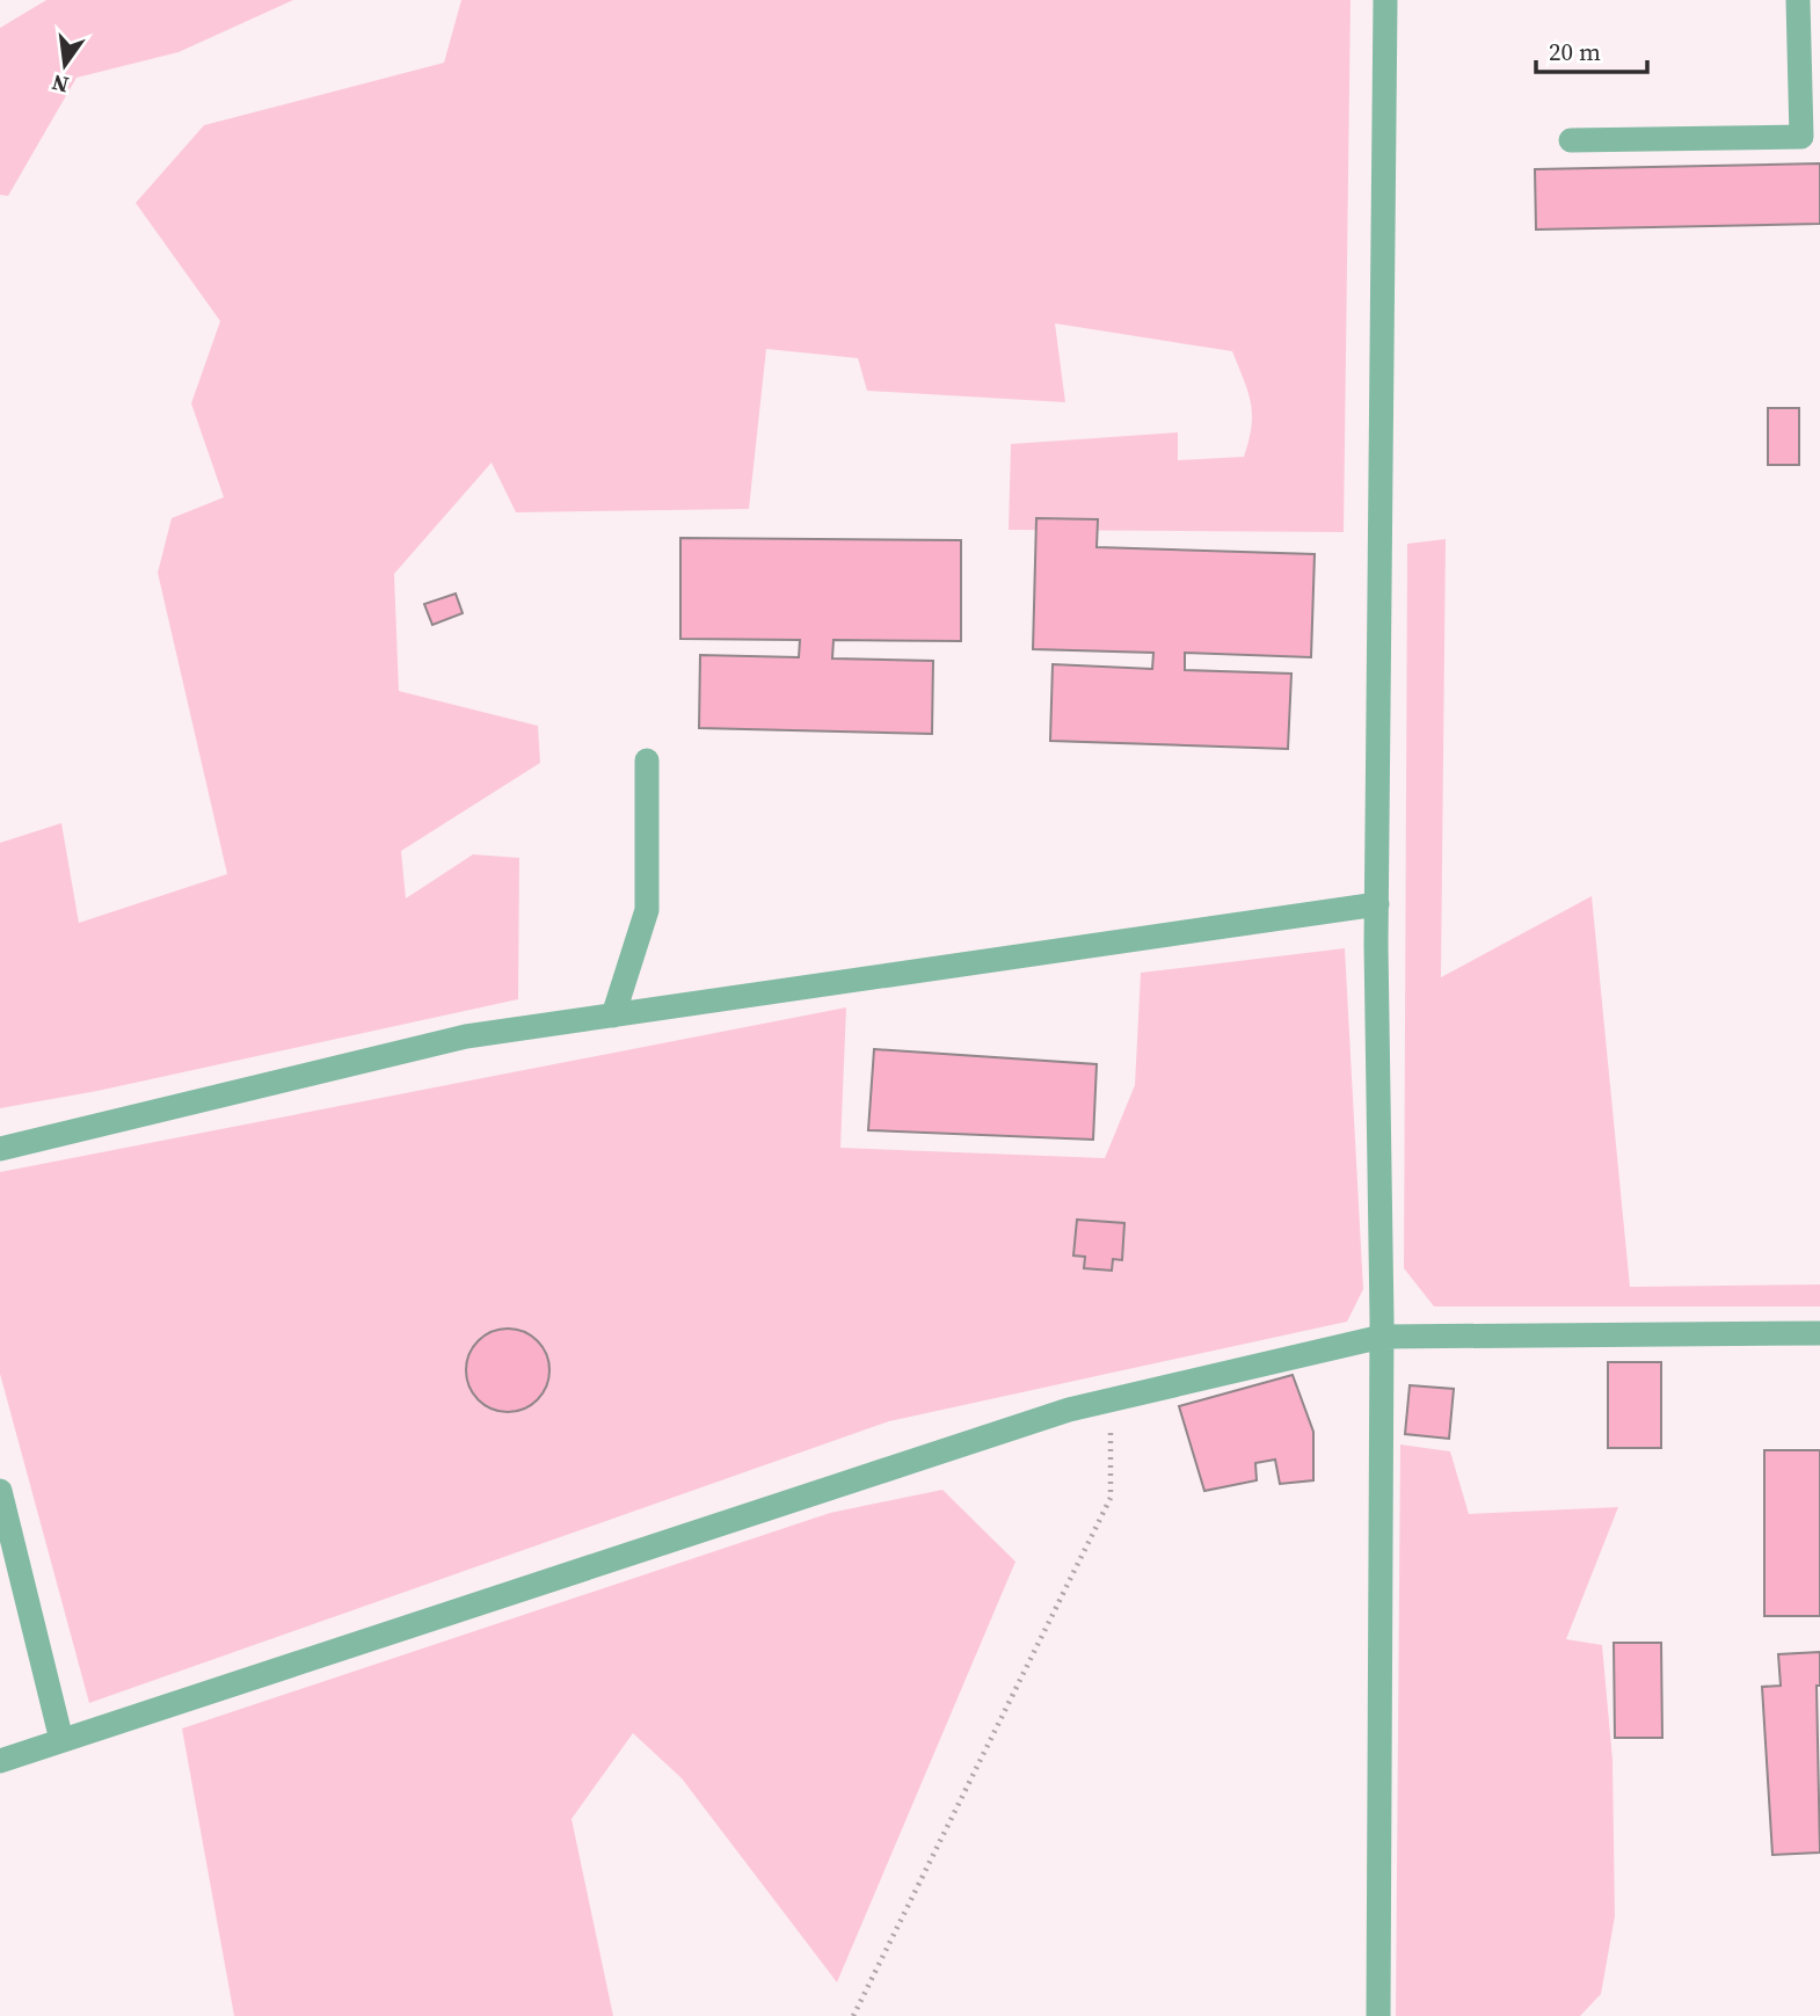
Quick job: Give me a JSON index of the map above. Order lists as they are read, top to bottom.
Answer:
{
  "scale_bar": "20 m",
  "north": "bottom"
}
